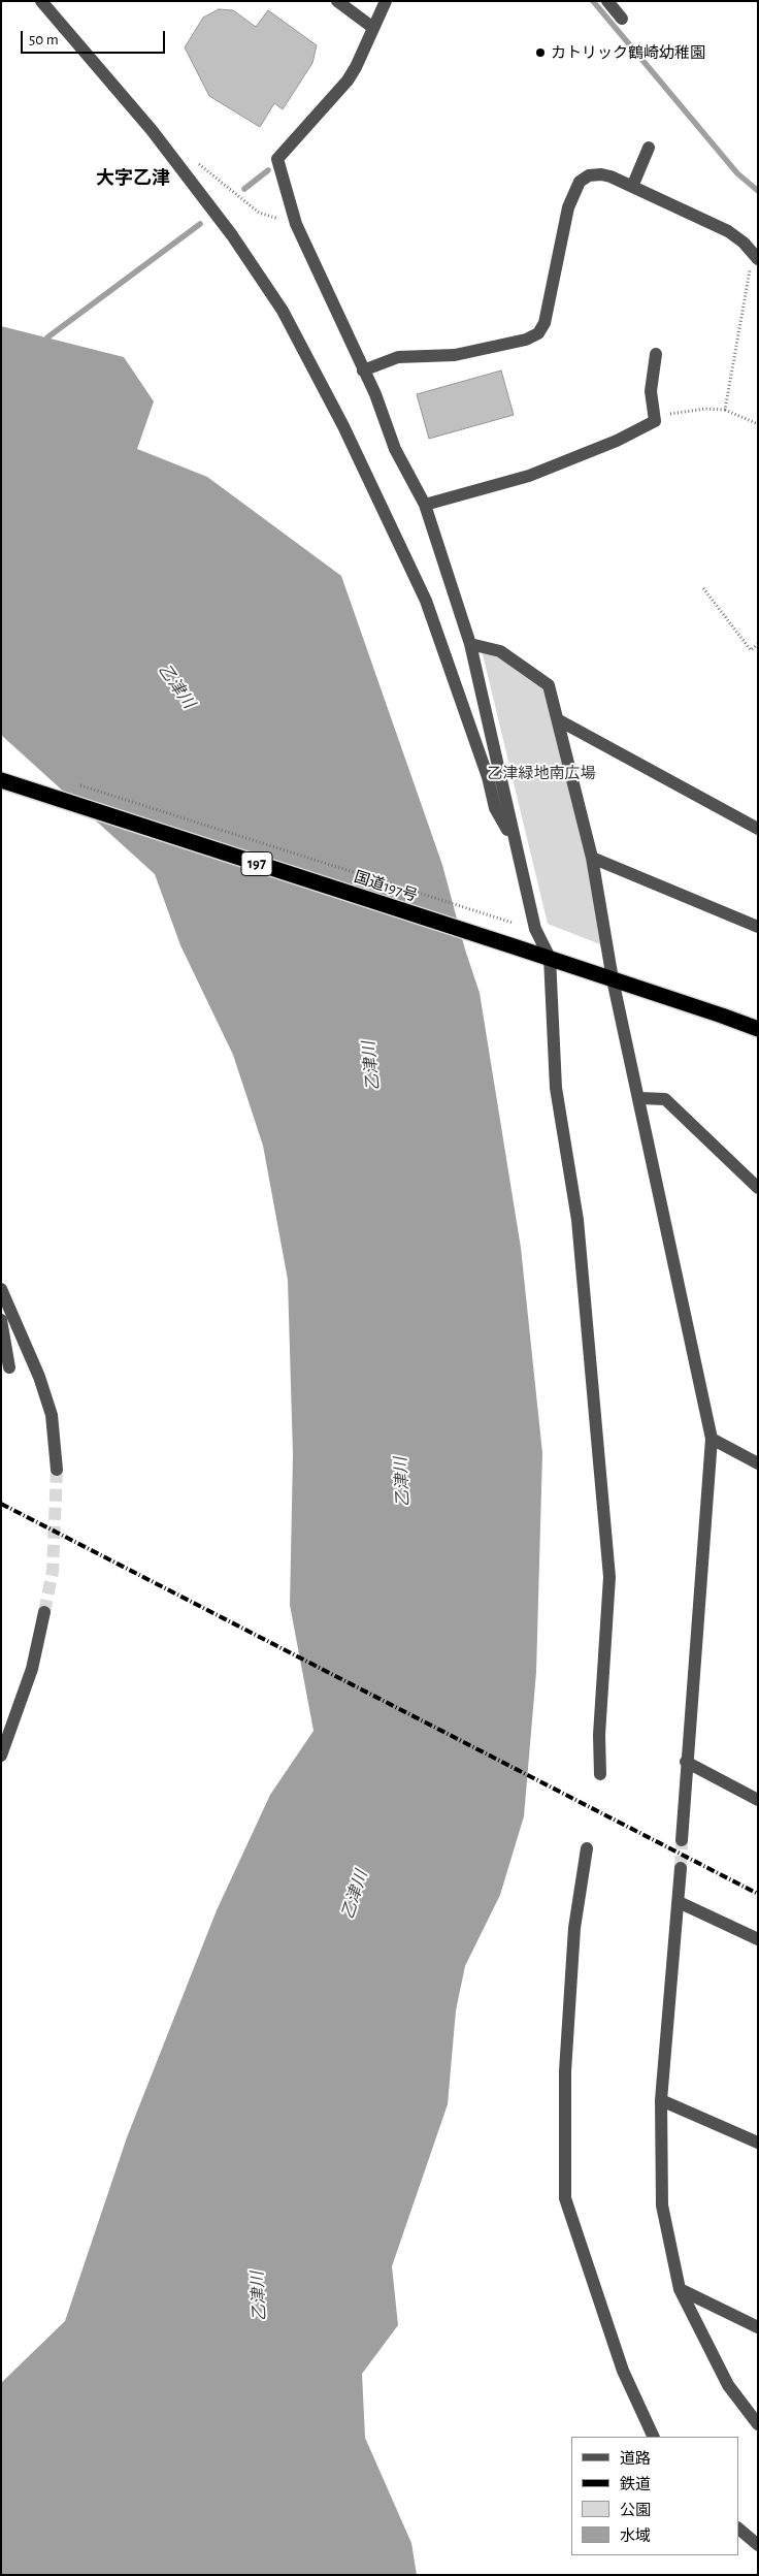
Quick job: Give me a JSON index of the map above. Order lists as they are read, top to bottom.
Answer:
{
  "streets": {
    "highway": ["197", "国道197号"]
  },
  "districts": ["大字乙津"],
  "water": ["乙津川"],
  "parks": ["乙津緑地南広場"],
  "places": ["カトリック鶴崎幼稚園"],
  "legend": [
    "道路",
    "鉄道",
    "公園",
    "水域"
  ],
  "scale_bar": "50 m"
}
